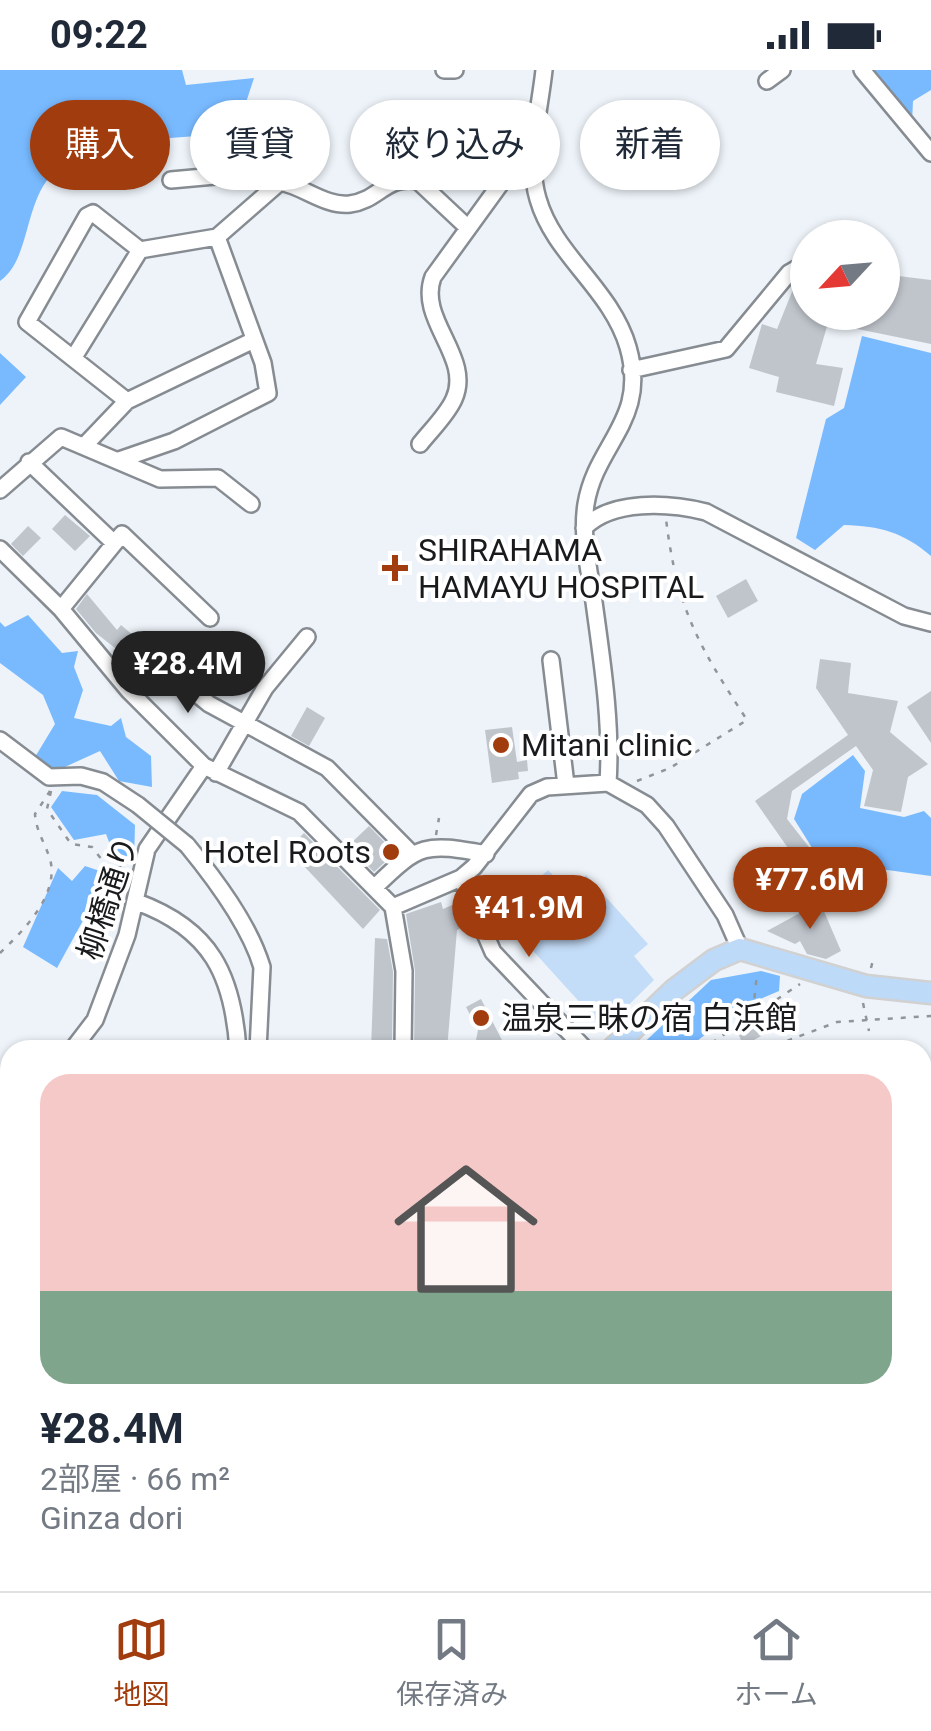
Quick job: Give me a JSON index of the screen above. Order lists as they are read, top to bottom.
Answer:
{
  "streets": {
    "street": ["柳橋通り"]
  },
  "places": {
    "health": ["SHIRAHAMA HAMAYU HOSPITAL"],
    "other": ["Mitani clinic", "Hotel Roots", "温泉三昧の宿 白浜館"]
  },
  "north": "bottom left",
  "page": {
    "status": "09:22",
    "chip": [
      "購入",
      "賃貸",
      "絞り込み",
      "新着"
    ],
    "price": ["¥28.4M", "¥77.6M", "¥41.9M"],
    "list": [
      {
        "name": "¥28.4M",
        "note": "2部屋 · 66 m² · Ginza dori"
      }
    ],
    "tabs": ["地図", "保存済み", "ホーム"]
  }
}
